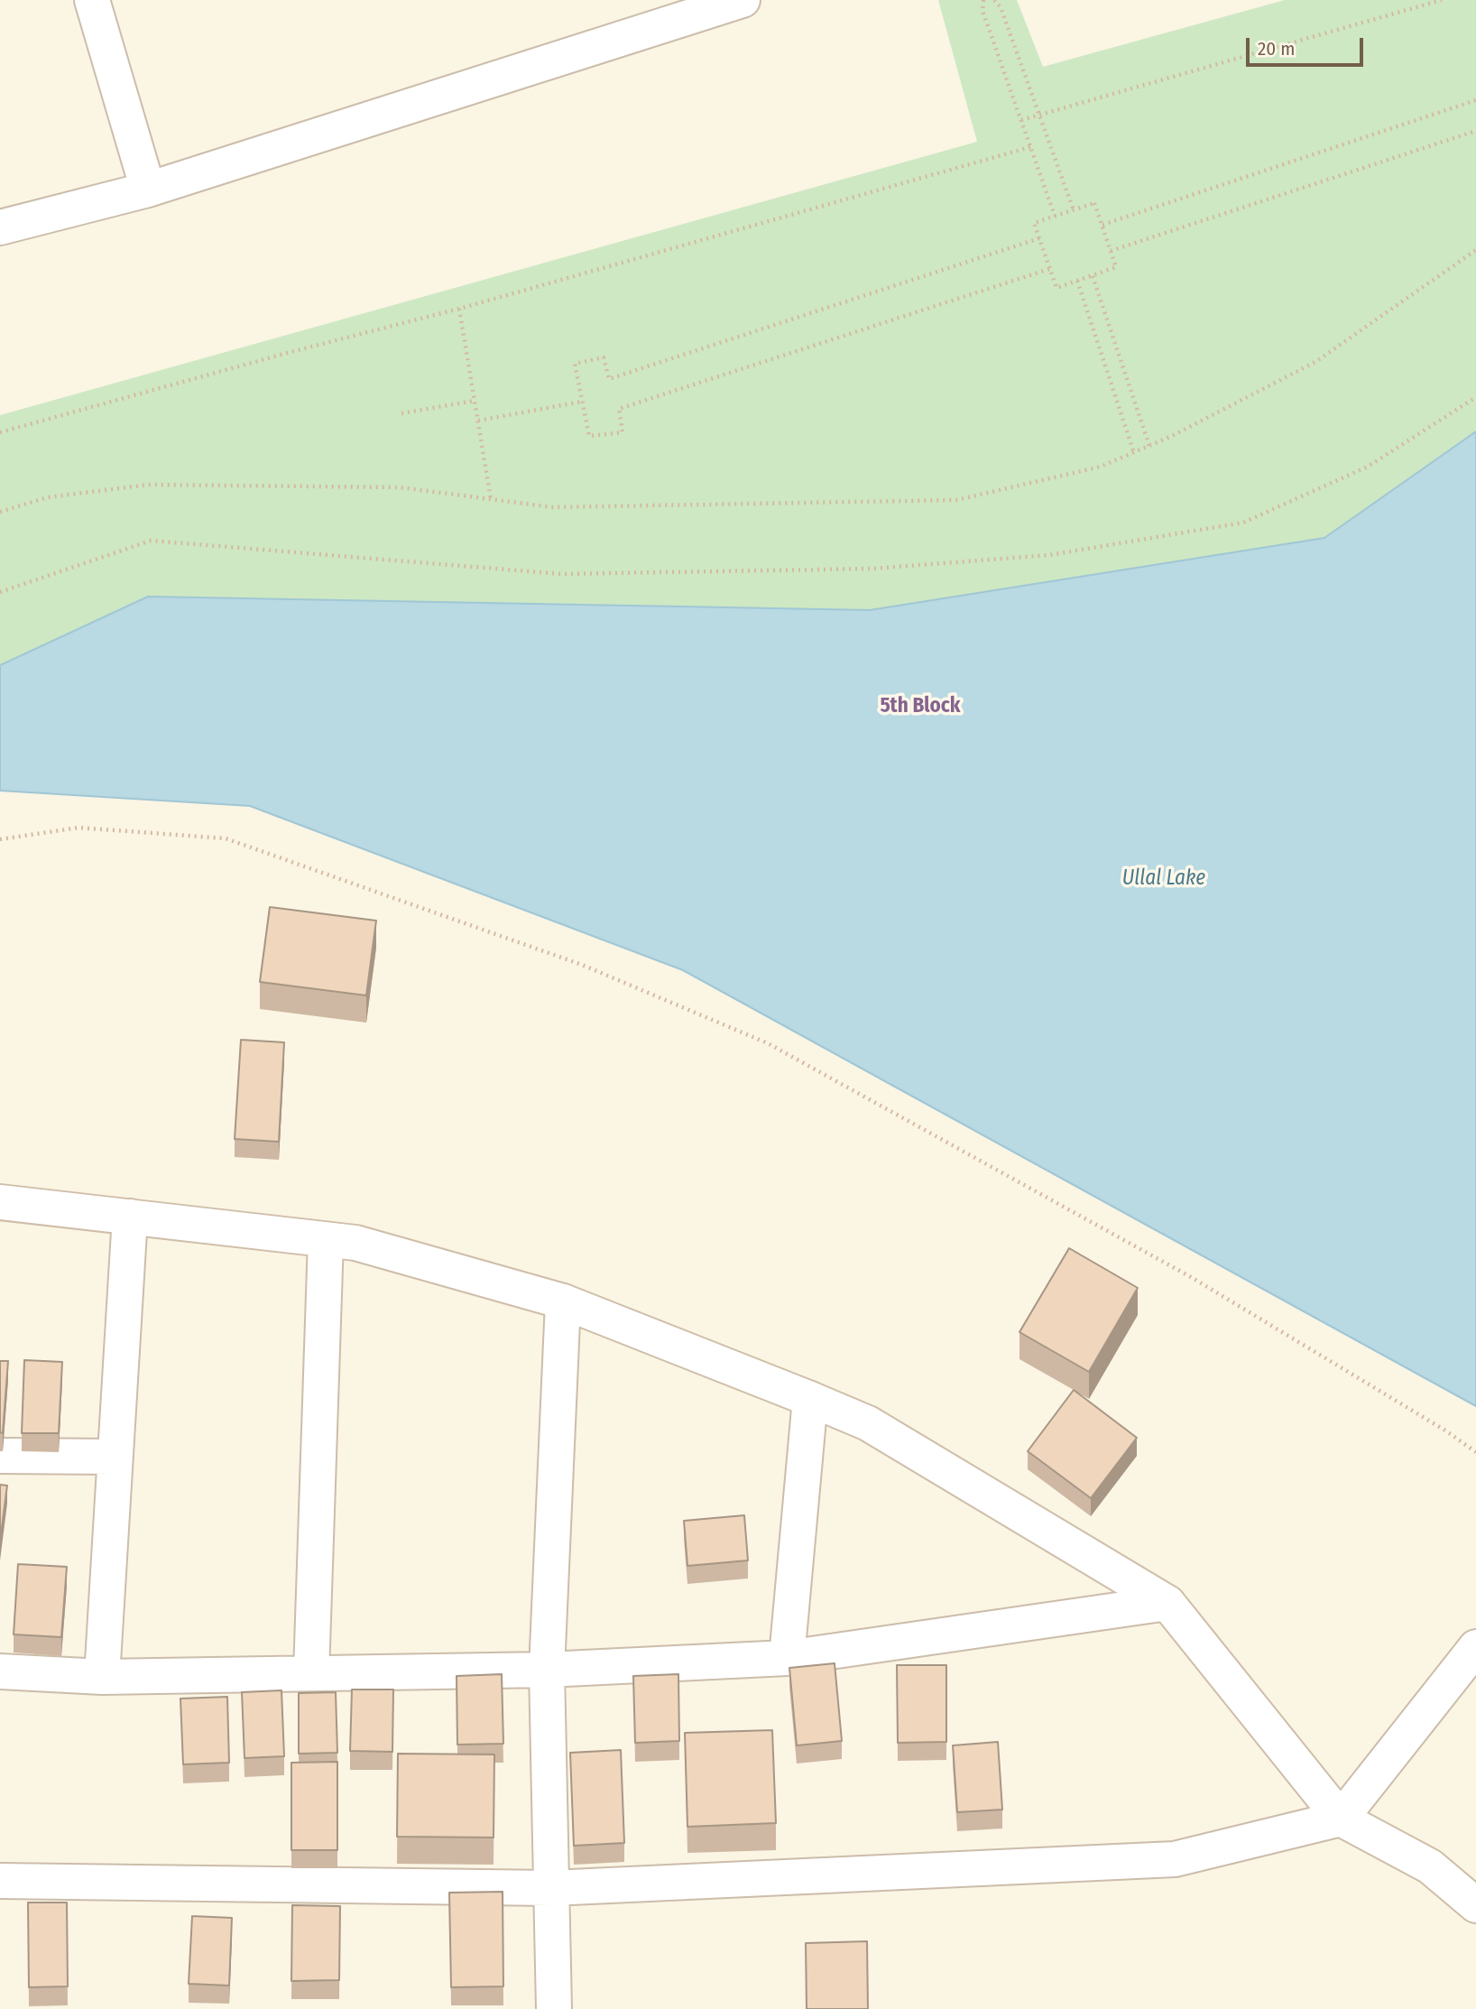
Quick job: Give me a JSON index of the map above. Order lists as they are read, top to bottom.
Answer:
{
  "districts": ["5th Block"],
  "water": ["Ullal Lake"],
  "scale_bar": "20 m"
}
